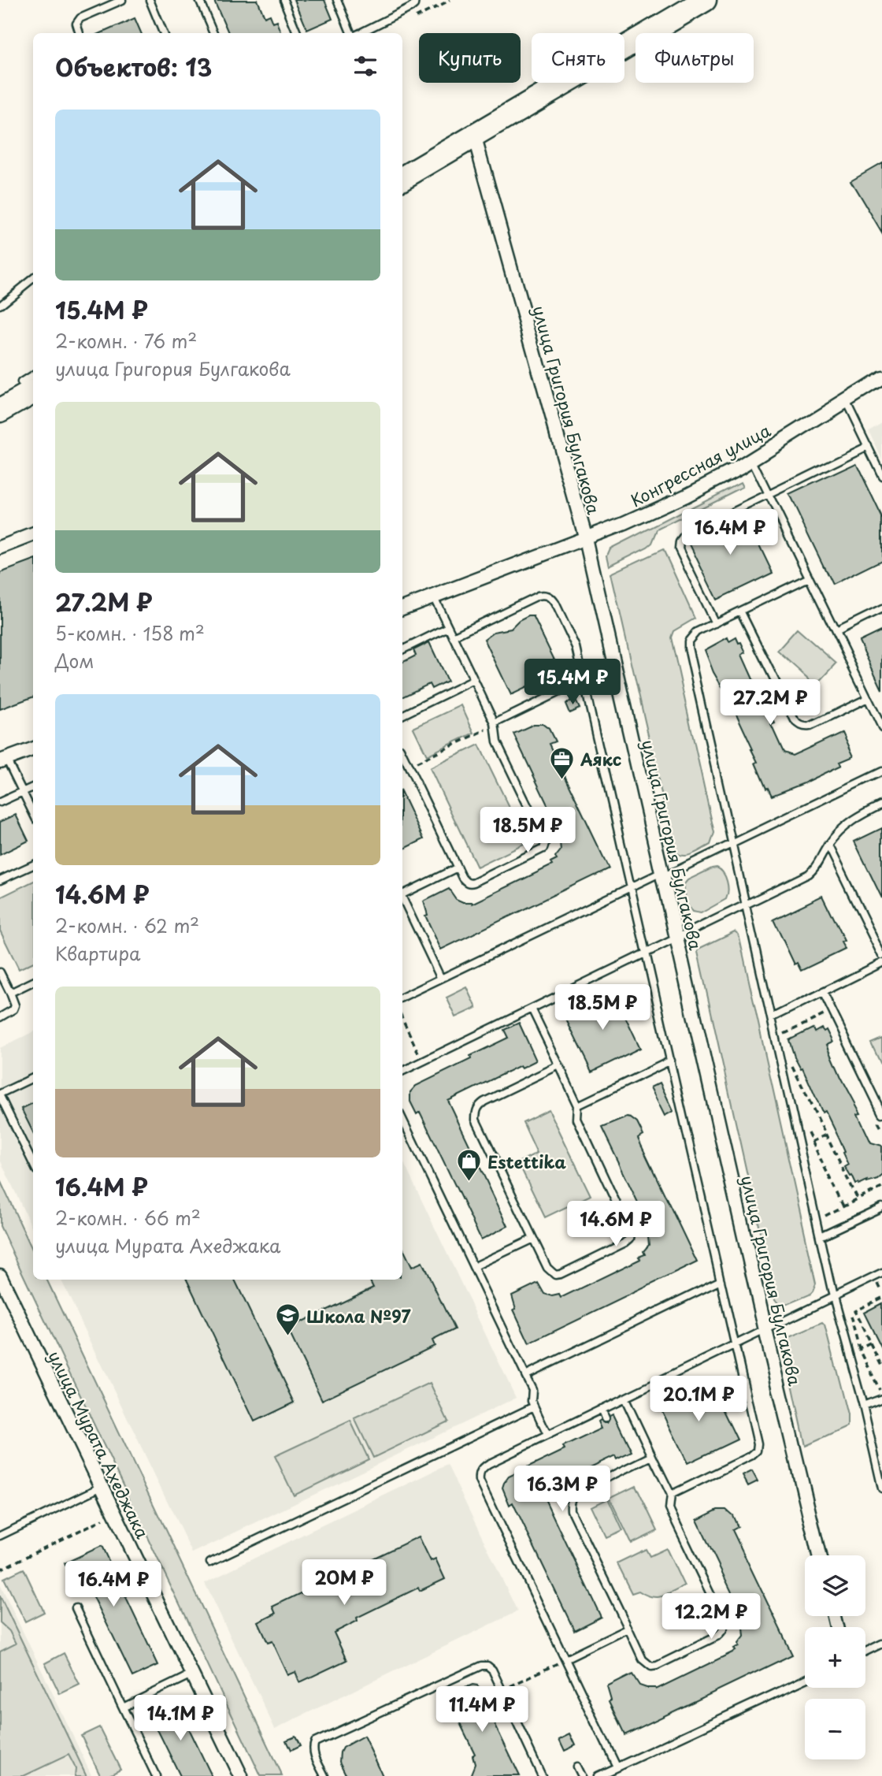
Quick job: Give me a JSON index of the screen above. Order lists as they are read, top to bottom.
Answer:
{
  "streets": {
    "street": ["улица Григория Булгакова", "Конгрессная улица", "улица Мурата Ахеджака"]
  },
  "crossings": [
    ["улица Григория Булгакова", "Конгрессная улица"]
  ],
  "places": {
    "office": ["Аякс"],
    "shop": ["Estettika"],
    "school or university": ["Школа №97"]
  },
  "page": {
    "chip": ["Купить", "Снять", "Фильтры"],
    "heading": "Объектов: 13",
    "list": [
      {
        "name": "15.4M ₽",
        "note": "2-комн. · 76 m² · улица Григория Булгакова"
      },
      {
        "name": "27.2M ₽",
        "note": "5-комн. · 158 m² · Дом"
      },
      {
        "name": "14.6M ₽",
        "note": "2-комн. · 62 m² · Квартира"
      },
      {
        "name": "16.4M ₽",
        "note": "2-комн. · 66 m² · улица Мурата Ахеджака"
      }
    ],
    "price": [
      "16.4M ₽",
      "15.4M ₽",
      "27.2M ₽",
      "18.5M ₽",
      "18.5M ₽",
      "14.6M ₽",
      "20.1M ₽",
      "16.3M ₽",
      "20M ₽",
      "16.4M ₽",
      "12.2M ₽",
      "11.4M ₽",
      "14.1M ₽"
    ],
    "map_buttons": ["+", "−"]
  }
}
